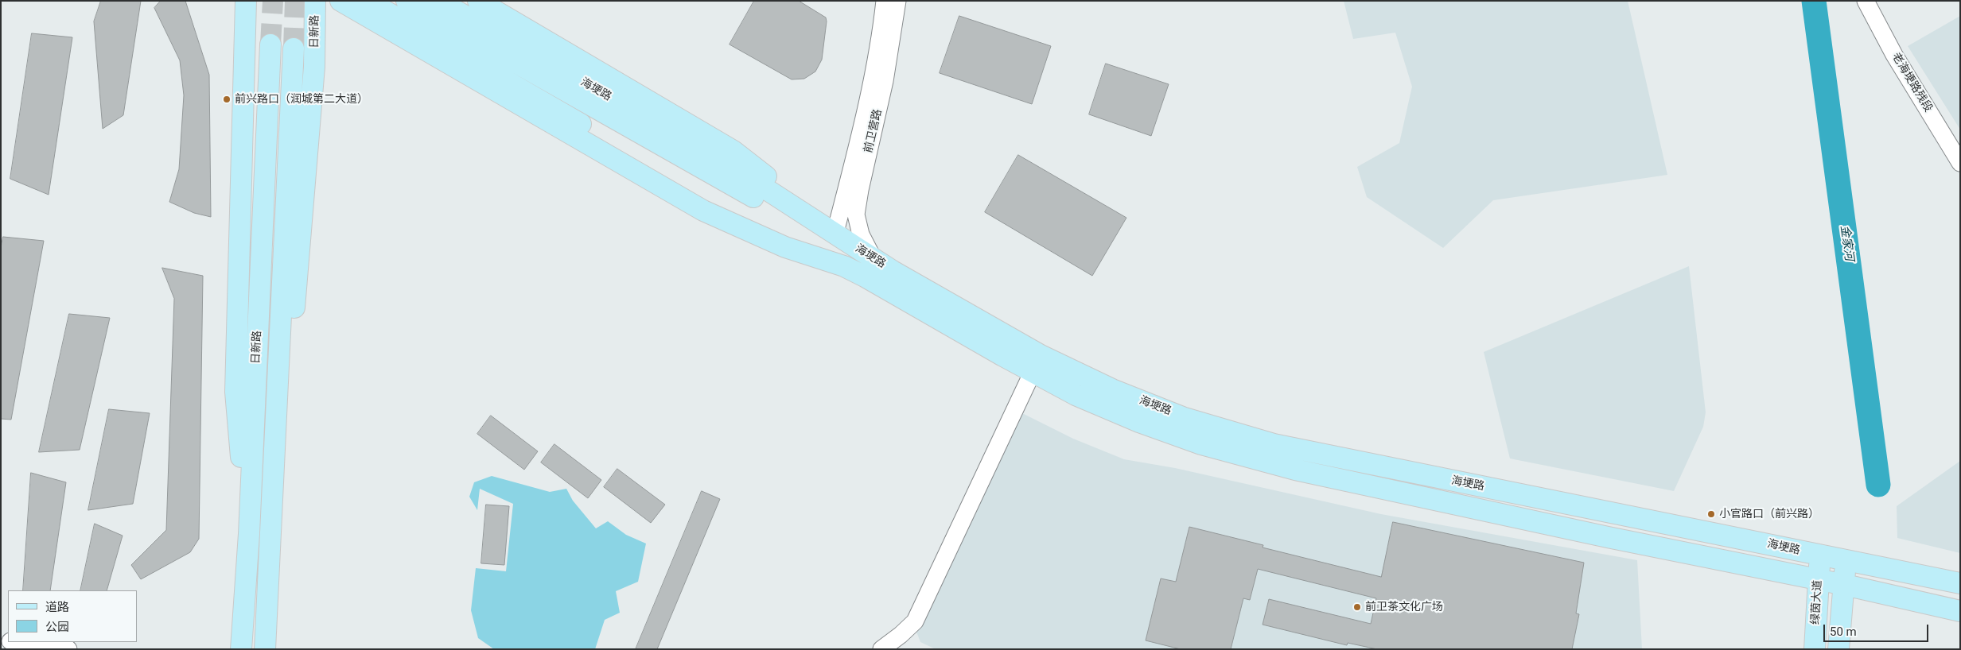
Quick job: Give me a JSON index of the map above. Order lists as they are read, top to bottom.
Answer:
{
  "streets": {
    "main road": ["日新路", "海埂路", "绿茵大道"],
    "street": ["老海埂路残段", "前卫营路"]
  },
  "crossings": [
    ["海埂路", "前卫营路"],
    ["海埂路", "绿茵大道"]
  ],
  "water": ["金家河"],
  "places": ["前兴路口（润城第二大道）", "小官路口（前兴路）", "前卫茶文化广场"],
  "legend": ["道路", "公园"],
  "scale_bar": "50 m"
}
